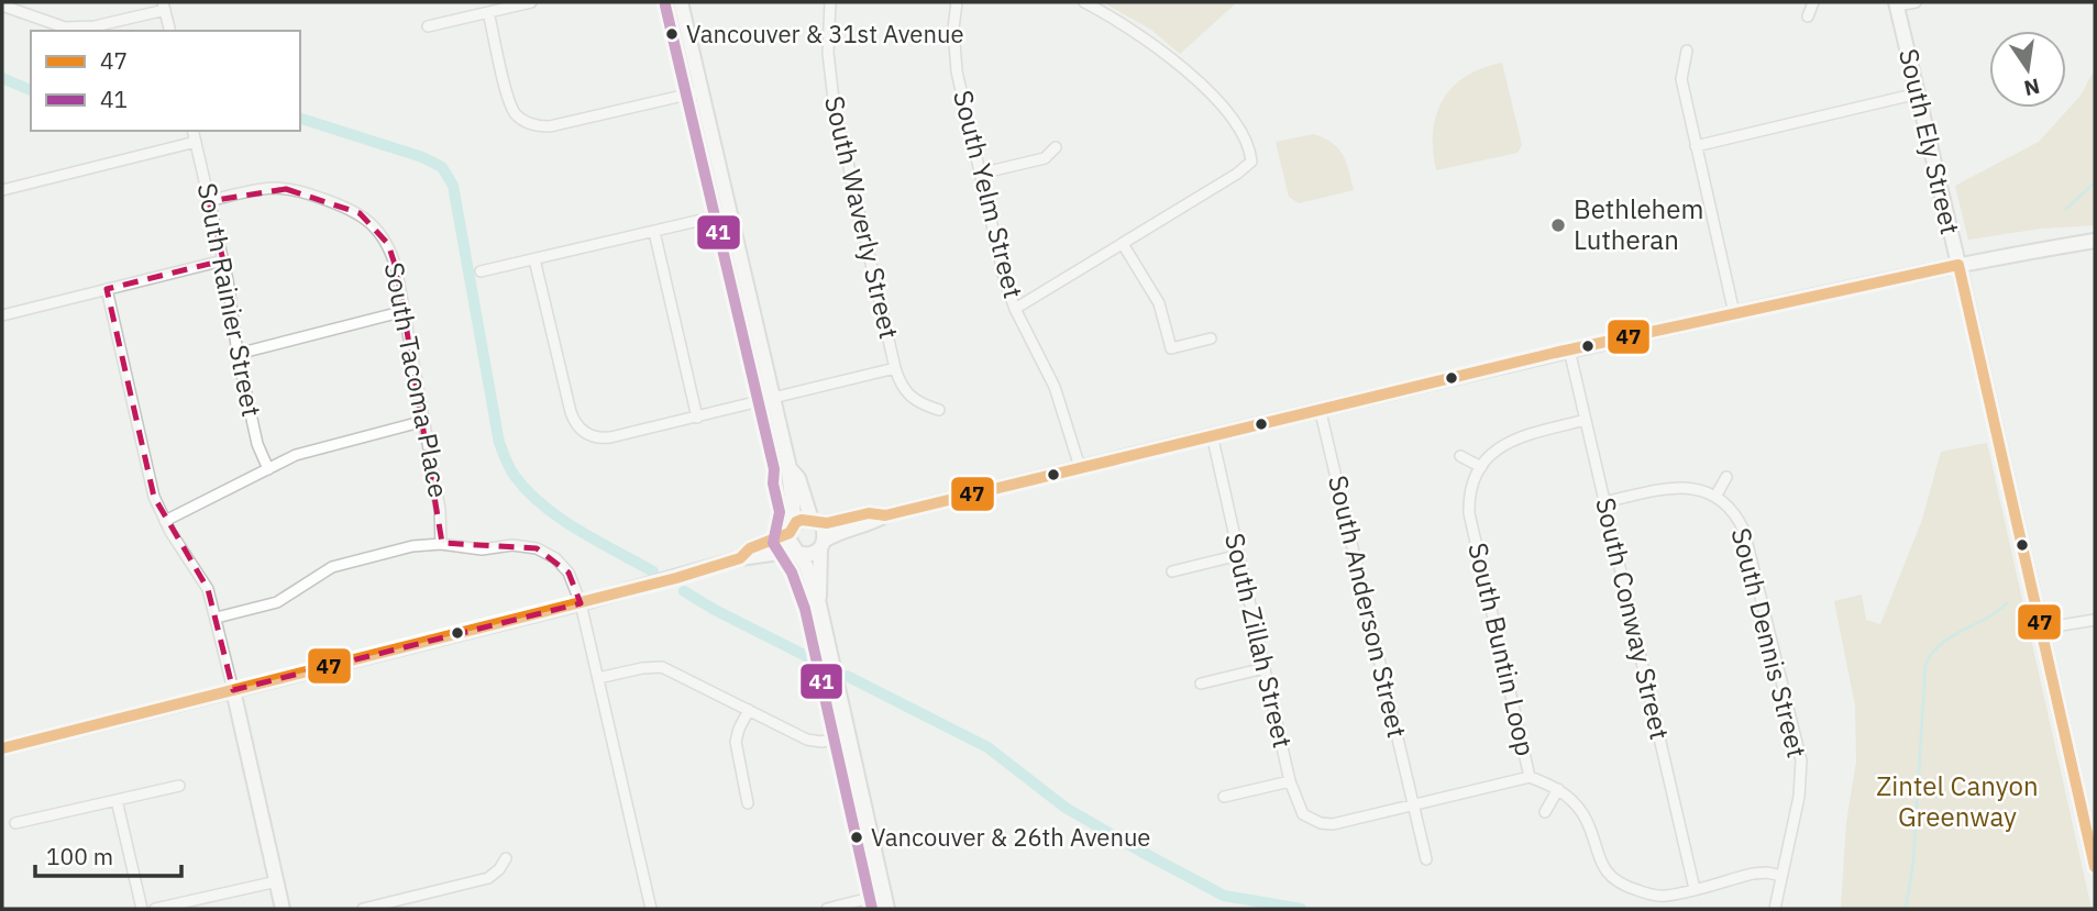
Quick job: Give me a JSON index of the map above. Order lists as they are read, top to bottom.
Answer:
{
  "streets": {
    "main road": ["South Ely Street"],
    "street": [
      "South Yelm Street",
      "South Waverly Street",
      "South Rainier Street",
      "South Tacoma Place",
      "South Anderson Street",
      "South Conway Street",
      "South Zillah Street",
      "South Dennis Street",
      "South Buntin Loop"
    ]
  },
  "crossings": [
    ["South Rainier Street", "South Tacoma Place"],
    ["South Anderson Street", "South Zillah Street"],
    ["South Conway Street", "South Dennis Street"],
    ["South Conway Street", "South Buntin Loop"],
    ["South Dennis Street", "South Buntin Loop"]
  ],
  "parks": ["Zintel Canyon Greenway"],
  "places": ["Vancouver & 31st Avenue", "Bethlehem Lutheran", "Vancouver & 26th Avenue"],
  "lines": ["transit line 41", "transit line 47"],
  "legend": ["47", "41"],
  "scale_bar": "100 m",
  "north": "bottom"
}
